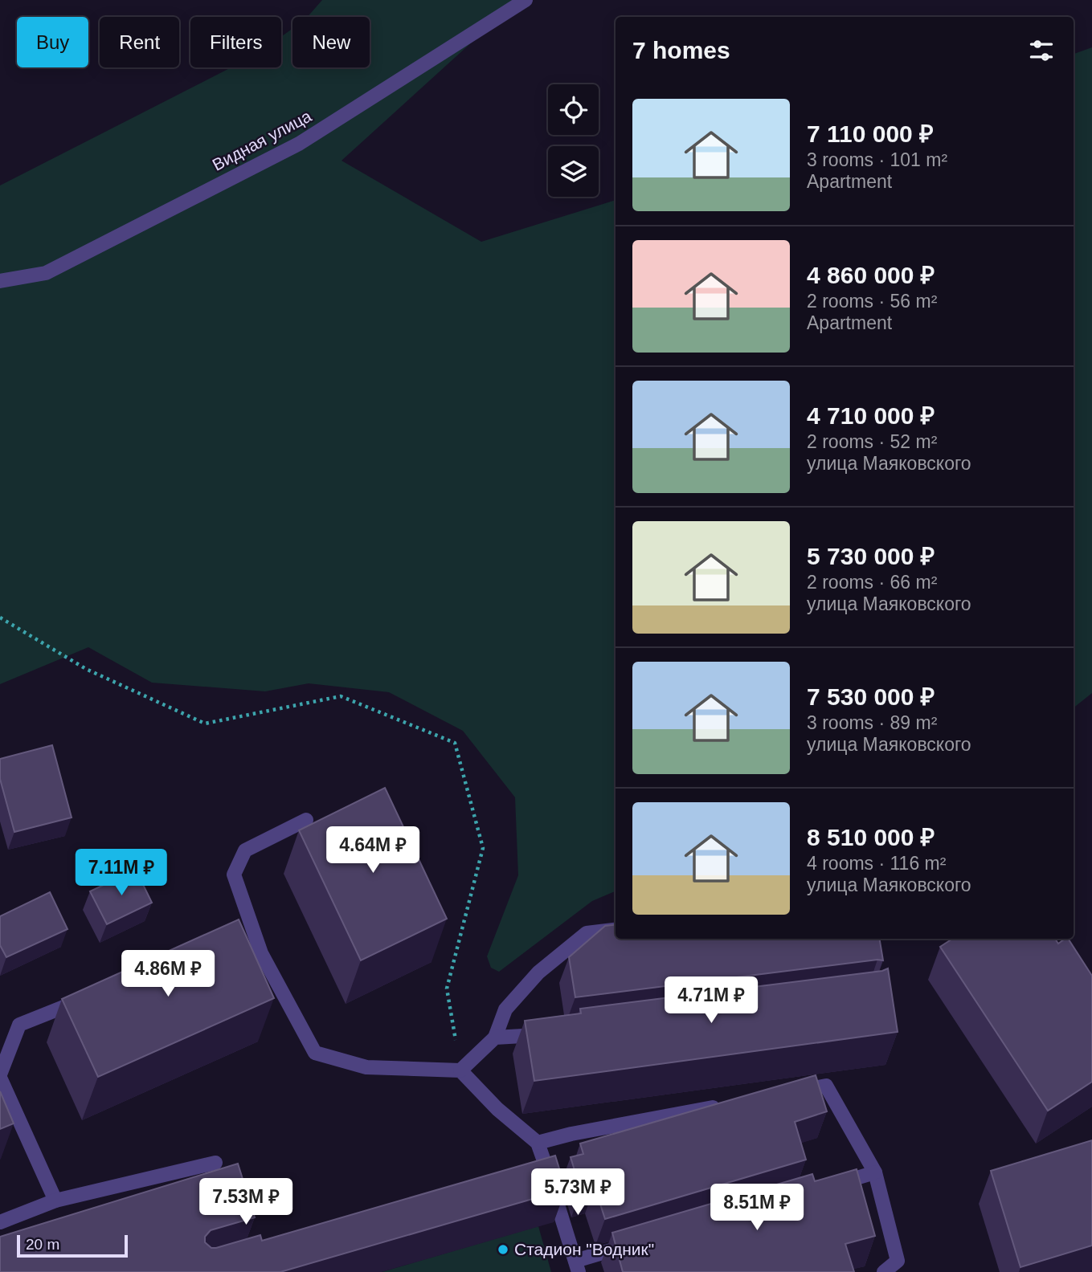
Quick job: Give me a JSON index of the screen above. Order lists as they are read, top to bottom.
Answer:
{
  "streets": {
    "street": ["Видная улица"]
  },
  "places": ["Стадион \"Водник\""],
  "scale_bar": "20 m",
  "page": {
    "chip": [
      "Buy",
      "Rent",
      "Filters",
      "New"
    ],
    "heading": "7 homes",
    "list": [
      {
        "name": "7 110 000 ₽",
        "note": "3 rooms · 101 m² · Apartment"
      },
      {
        "name": "4 860 000 ₽",
        "note": "2 rooms · 56 m² · Apartment"
      },
      {
        "name": "4 710 000 ₽",
        "note": "2 rooms · 52 m² · улица Маяковского"
      },
      {
        "name": "5 730 000 ₽",
        "note": "2 rooms · 66 m² · улица Маяковского"
      },
      {
        "name": "7 530 000 ₽",
        "note": "3 rooms · 89 m² · улица Маяковского"
      },
      {
        "name": "8 510 000 ₽",
        "note": "4 rooms · 116 m² · улица Маяковского"
      }
    ],
    "price": [
      "4.64M ₽",
      "7.11M ₽",
      "4.86M ₽",
      "4.71M ₽",
      "5.73M ₽",
      "7.53M ₽",
      "8.51M ₽"
    ],
    "scale": "20 m"
  }
}
